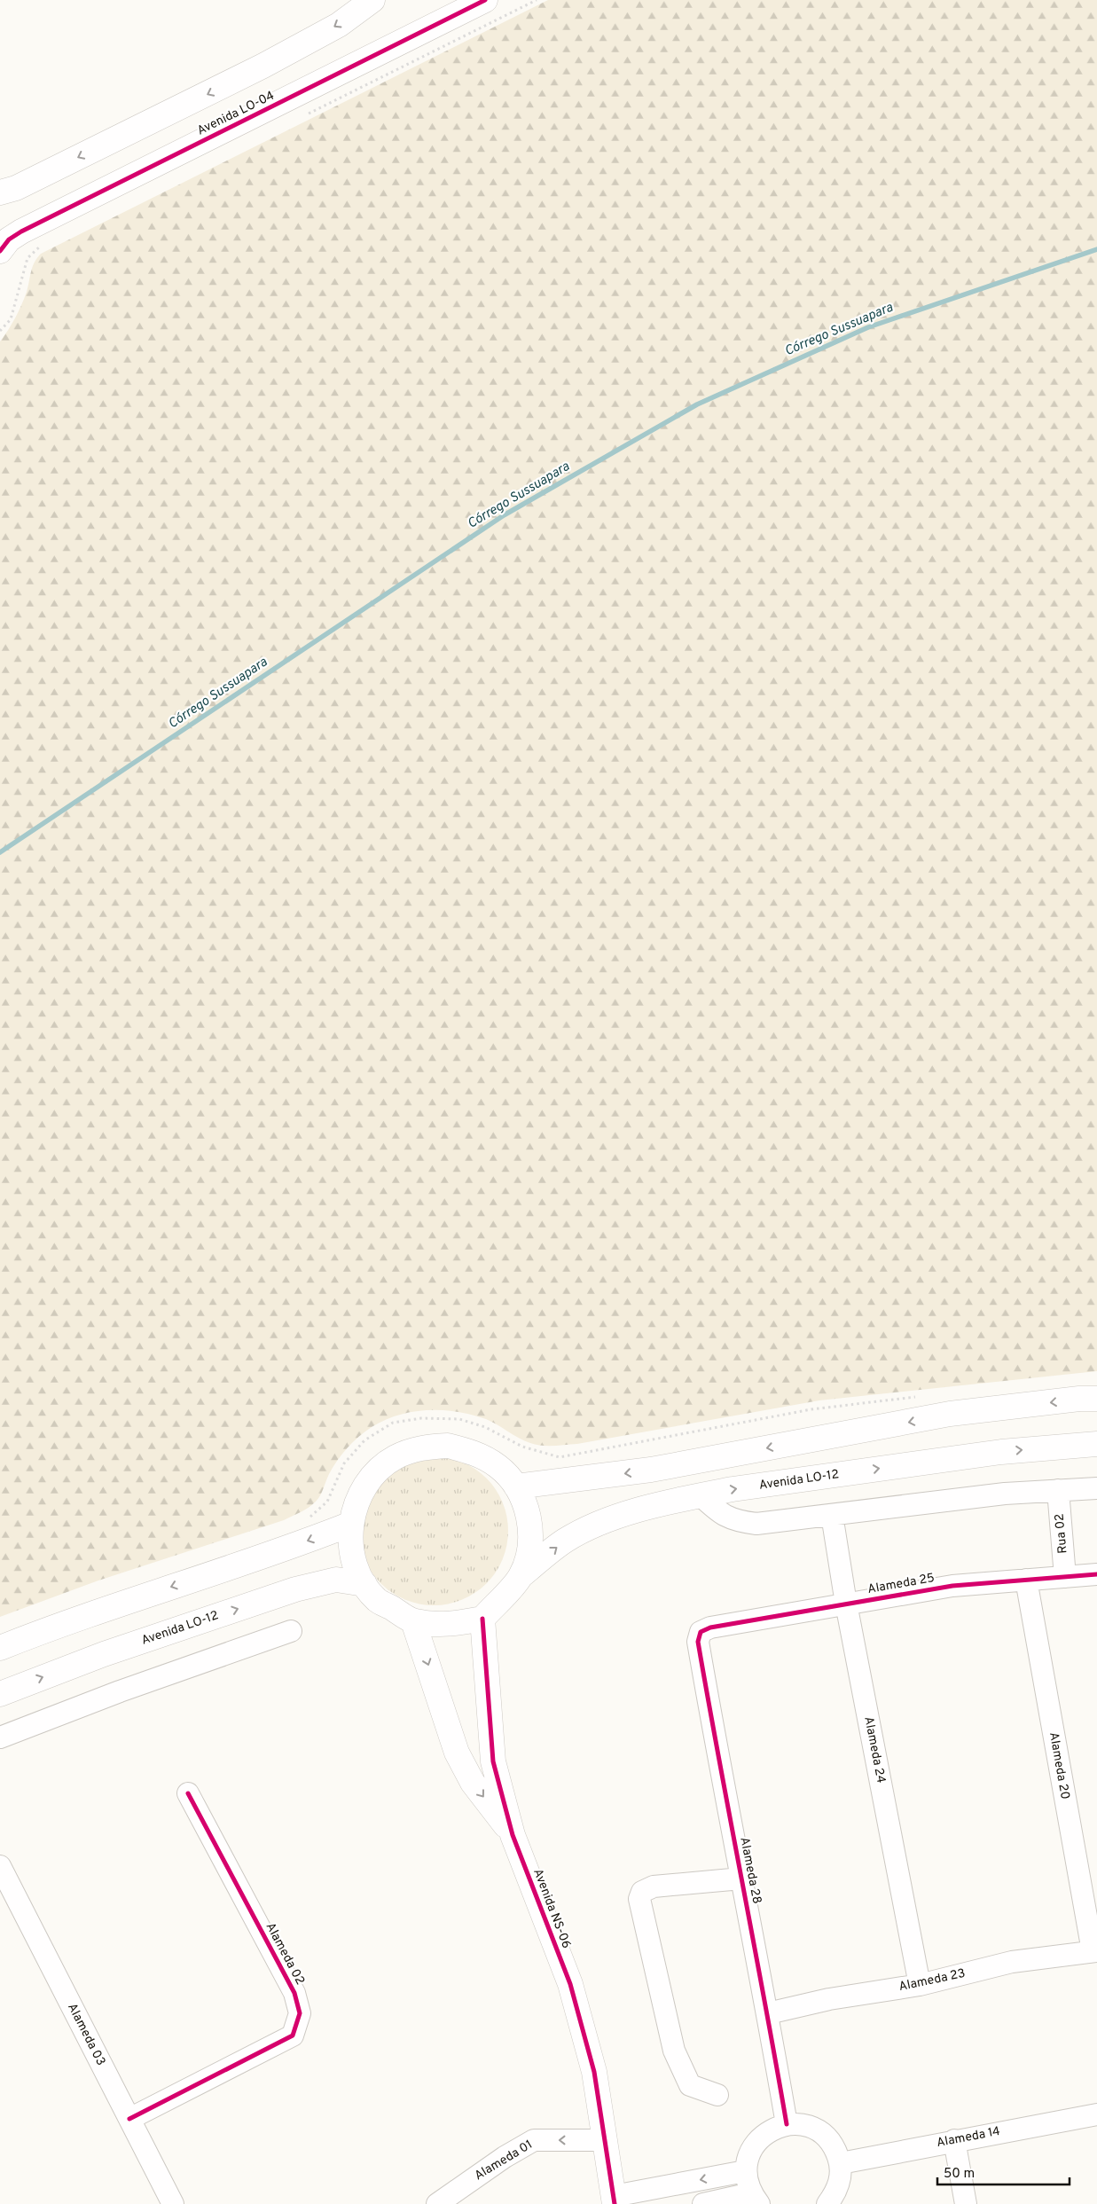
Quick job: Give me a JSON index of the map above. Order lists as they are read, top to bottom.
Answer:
{
  "streets": {
    "street": [
      "Avenida LO-04",
      "Avenida LO-12",
      "Rua 02",
      "Alameda 25",
      "Alameda 24",
      "Alameda 20",
      "Alameda 28",
      "Avenida NS-06",
      "Alameda 02",
      "Alameda 23",
      "Alameda 03",
      "Alameda 14",
      "Alameda 01"
    ]
  },
  "crossings": [
    ["Rua 02", "Alameda 25"],
    ["Alameda 25", "Alameda 24"],
    ["Alameda 25", "Alameda 20"],
    ["Alameda 25", "Alameda 28"],
    ["Alameda 24", "Alameda 23"],
    ["Alameda 20", "Alameda 23"],
    ["Alameda 28", "Alameda 23"],
    ["Avenida NS-06", "Alameda 01"],
    ["Alameda 02", "Alameda 03"]
  ],
  "one_way": ["Alameda 01"],
  "water": ["Córrego Sussuapara"],
  "scale_bar": "50 m"
}
